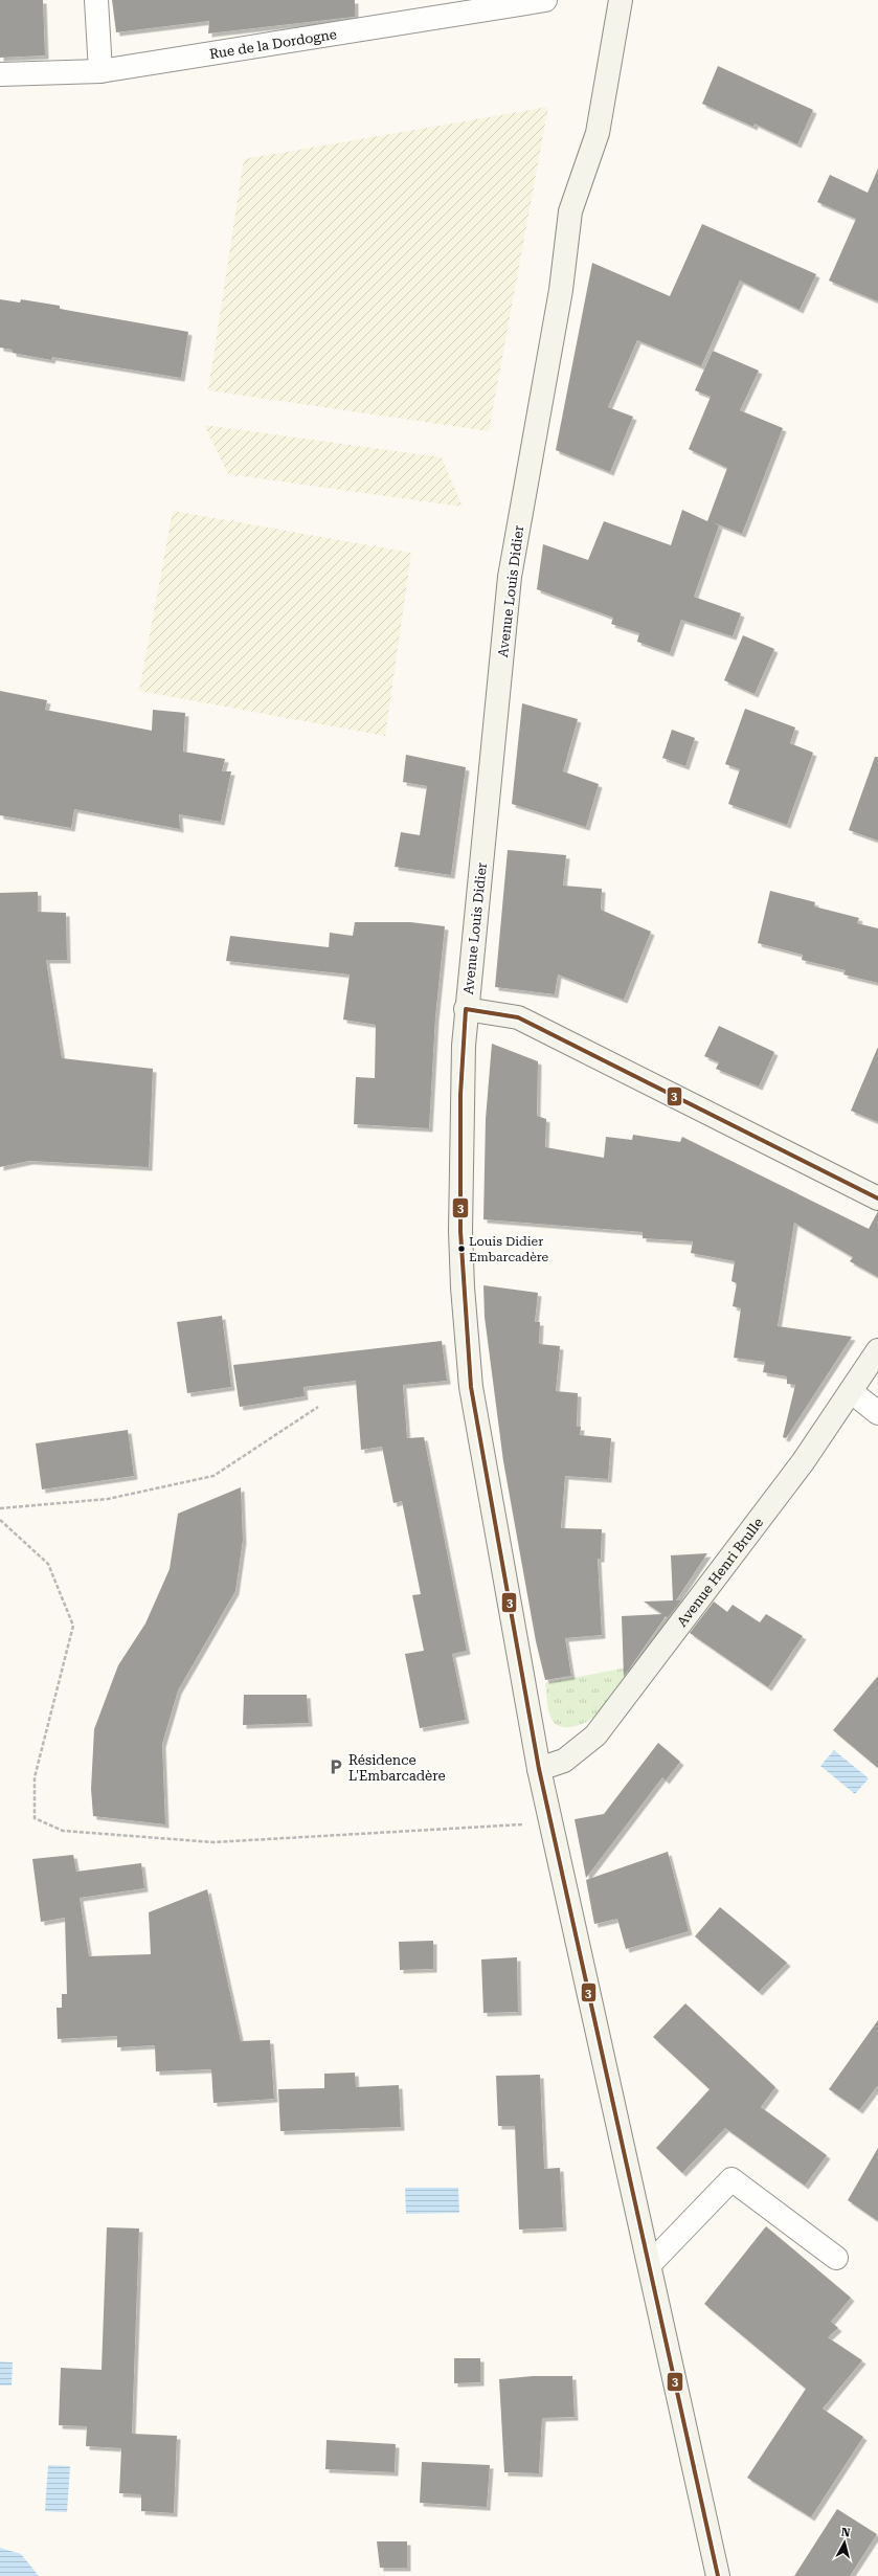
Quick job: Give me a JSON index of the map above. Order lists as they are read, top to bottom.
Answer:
{
  "streets": {
    "main road": ["Avenue Louis Didier", "Avenue Henri Brulle"],
    "street": ["Rue de la Dordogne"]
  },
  "crossings": [
    ["Avenue Louis Didier", "Avenue Henri Brulle"]
  ],
  "places": {
    "other": ["Louis Didier Embarcadère"],
    "parking": ["Résidence L'Embarcadère"]
  },
  "lines": ["transit line 3"],
  "north": "top"
}
